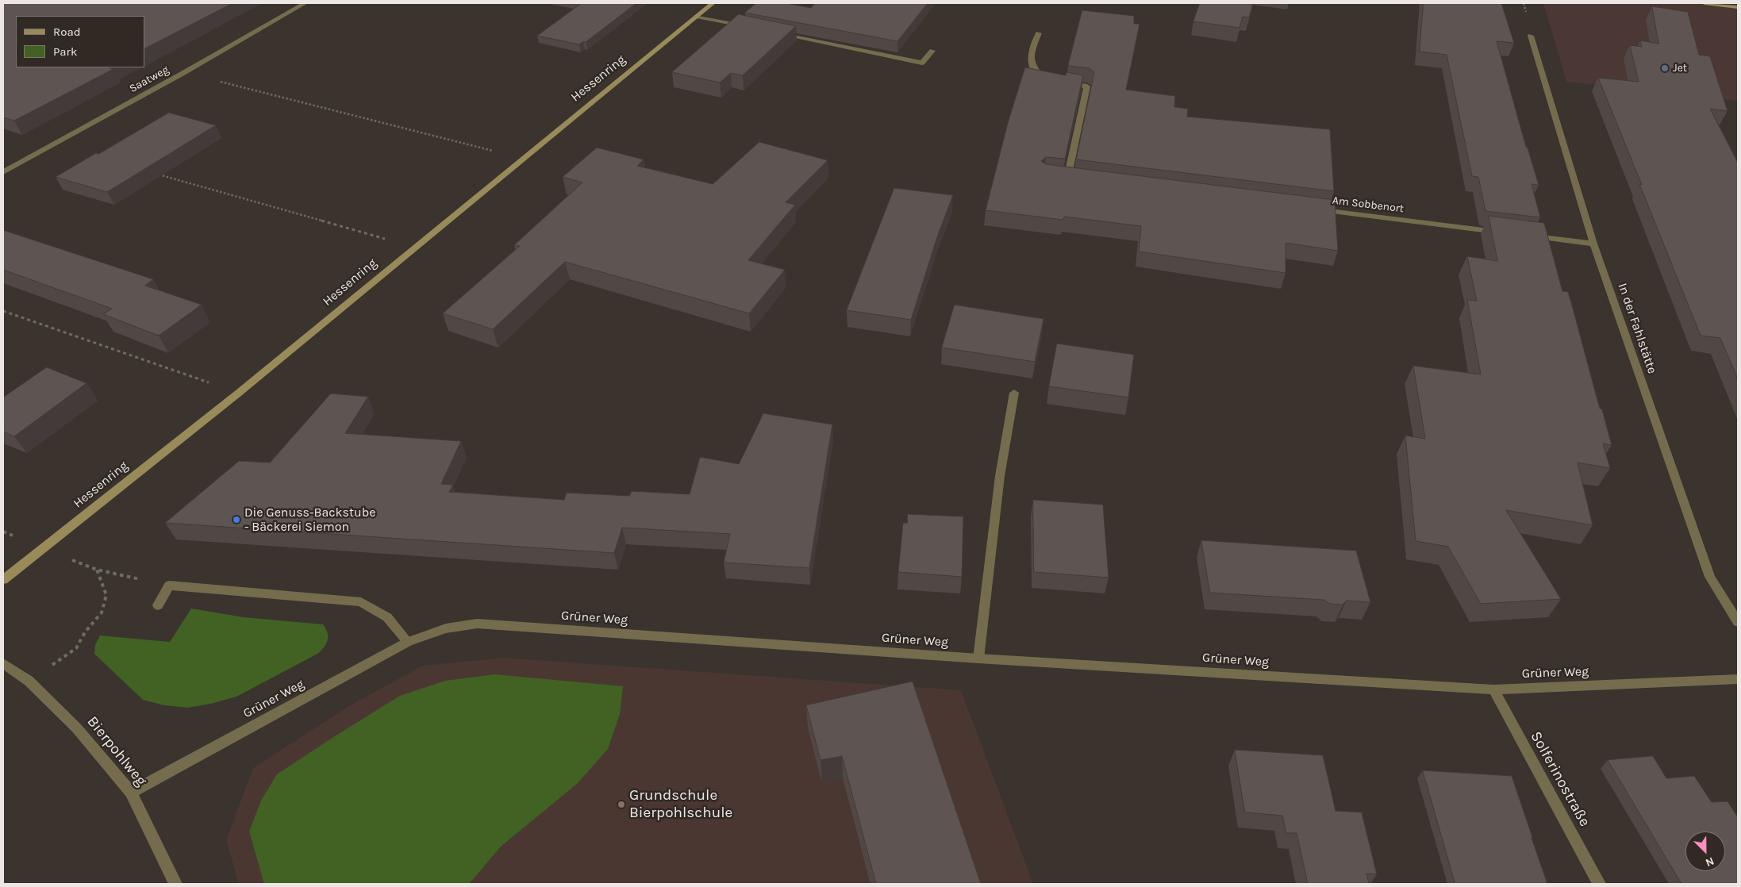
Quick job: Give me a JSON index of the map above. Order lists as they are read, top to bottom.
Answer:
{
  "streets": {
    "street": [
      "Hessenring",
      "Saatweg",
      "Am Sobbenort",
      "In der Fahlstätte",
      "Grüner Weg",
      "Bierpohlweg",
      "Solferinostraße"
    ]
  },
  "crossings": [
    ["Grüner Weg", "Bierpohlweg"],
    ["Grüner Weg", "Solferinostraße"]
  ],
  "places": ["Jet", "Die Genuss-Backstube - Bäckerei Siemon", "Grundschule Bierpohlschule"],
  "legend": ["Road", "Park"],
  "north": "bottom right"
}
